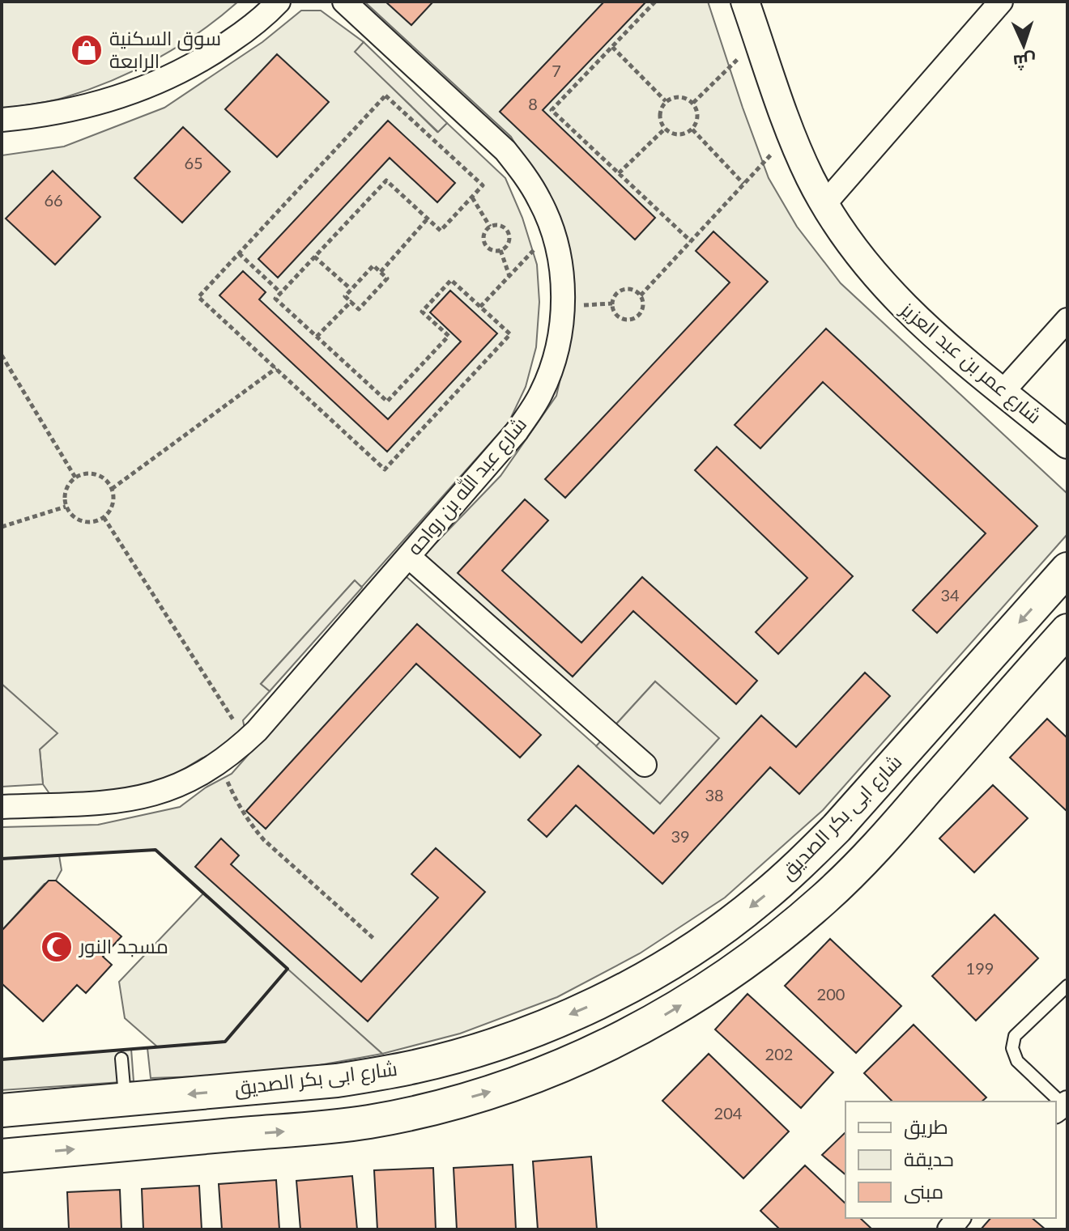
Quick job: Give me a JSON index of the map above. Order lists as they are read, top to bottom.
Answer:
{
  "streets": {
    "main road": ["شارع ابى بكر الصديق"],
    "street": ["شارع عمر بن عبد العزيز", "شارع عبد الله بن رواحه"]
  },
  "places": {
    "shop": ["سوق السكنية الرابعة"],
    "mosque": ["مسجد النور"]
  },
  "house_numbers": [
    "7",
    "8",
    "65",
    "66",
    "34",
    "38",
    "39",
    "199",
    "200",
    "202",
    "204"
  ],
  "legend": ["طريق", "حديقة", "مبنى"],
  "north": "bottom"
}
